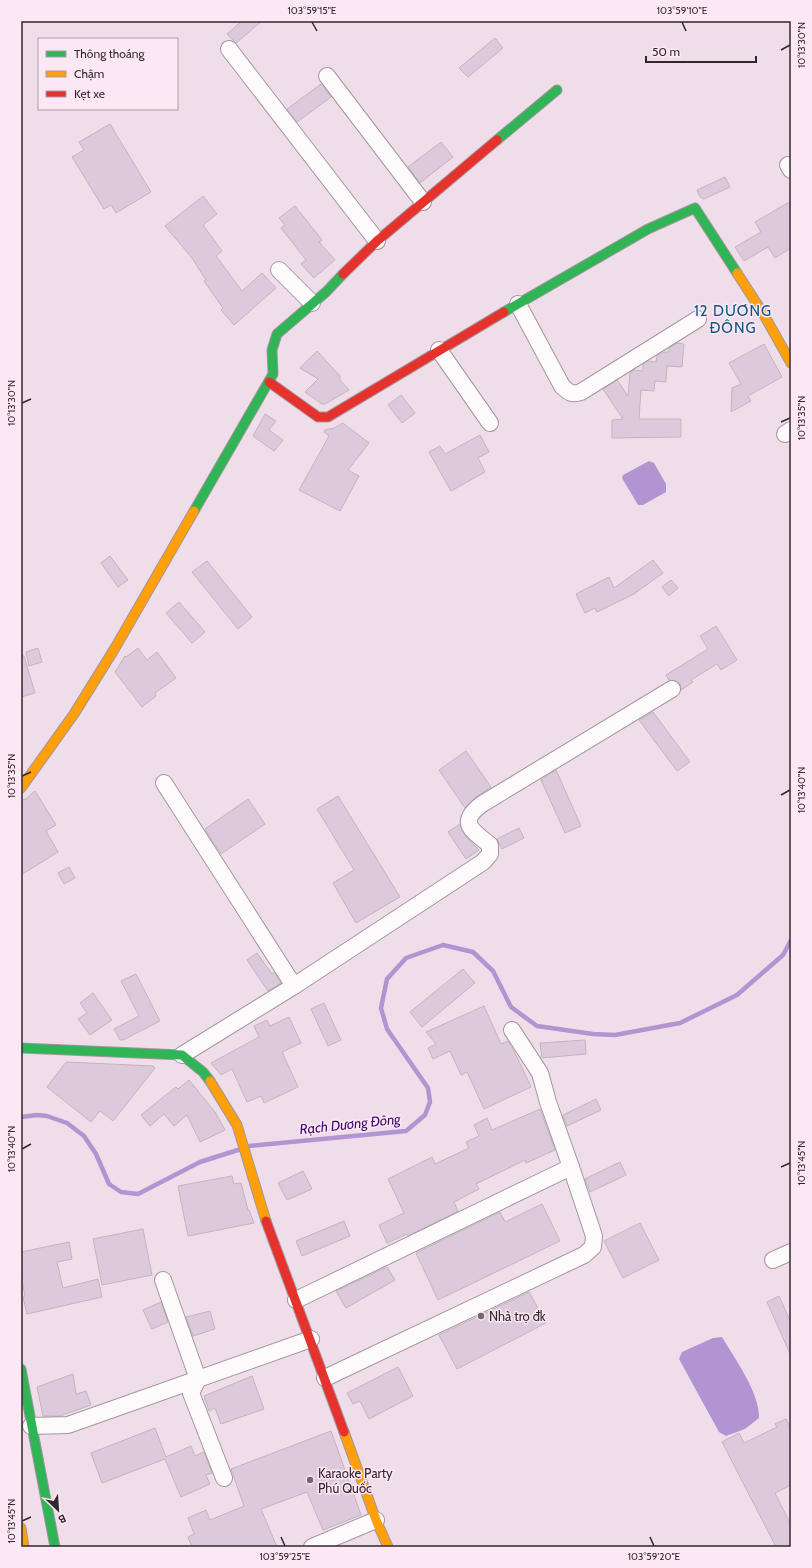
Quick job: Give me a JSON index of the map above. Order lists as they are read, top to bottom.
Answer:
{
  "districts": ["12 DƯƠNG ĐÔNG"],
  "water": ["Rạch Dương Đông"],
  "places": ["Nhà trọ đk", "Karaoke Party Phú Quốc"],
  "legend": ["Thông thoáng", "Chậm", "Kẹt xe"],
  "scale_bar": "50 m",
  "north": "bottom right",
  "coordinates": [
    "103°59'15\"E",
    "103°59'10\"E",
    "10°13'30\"N",
    "10°13'35\"N",
    "10°13'40\"N",
    "10°13'45\"N",
    "103°59'25\"E",
    "103°59'20\"E"
  ]
}
